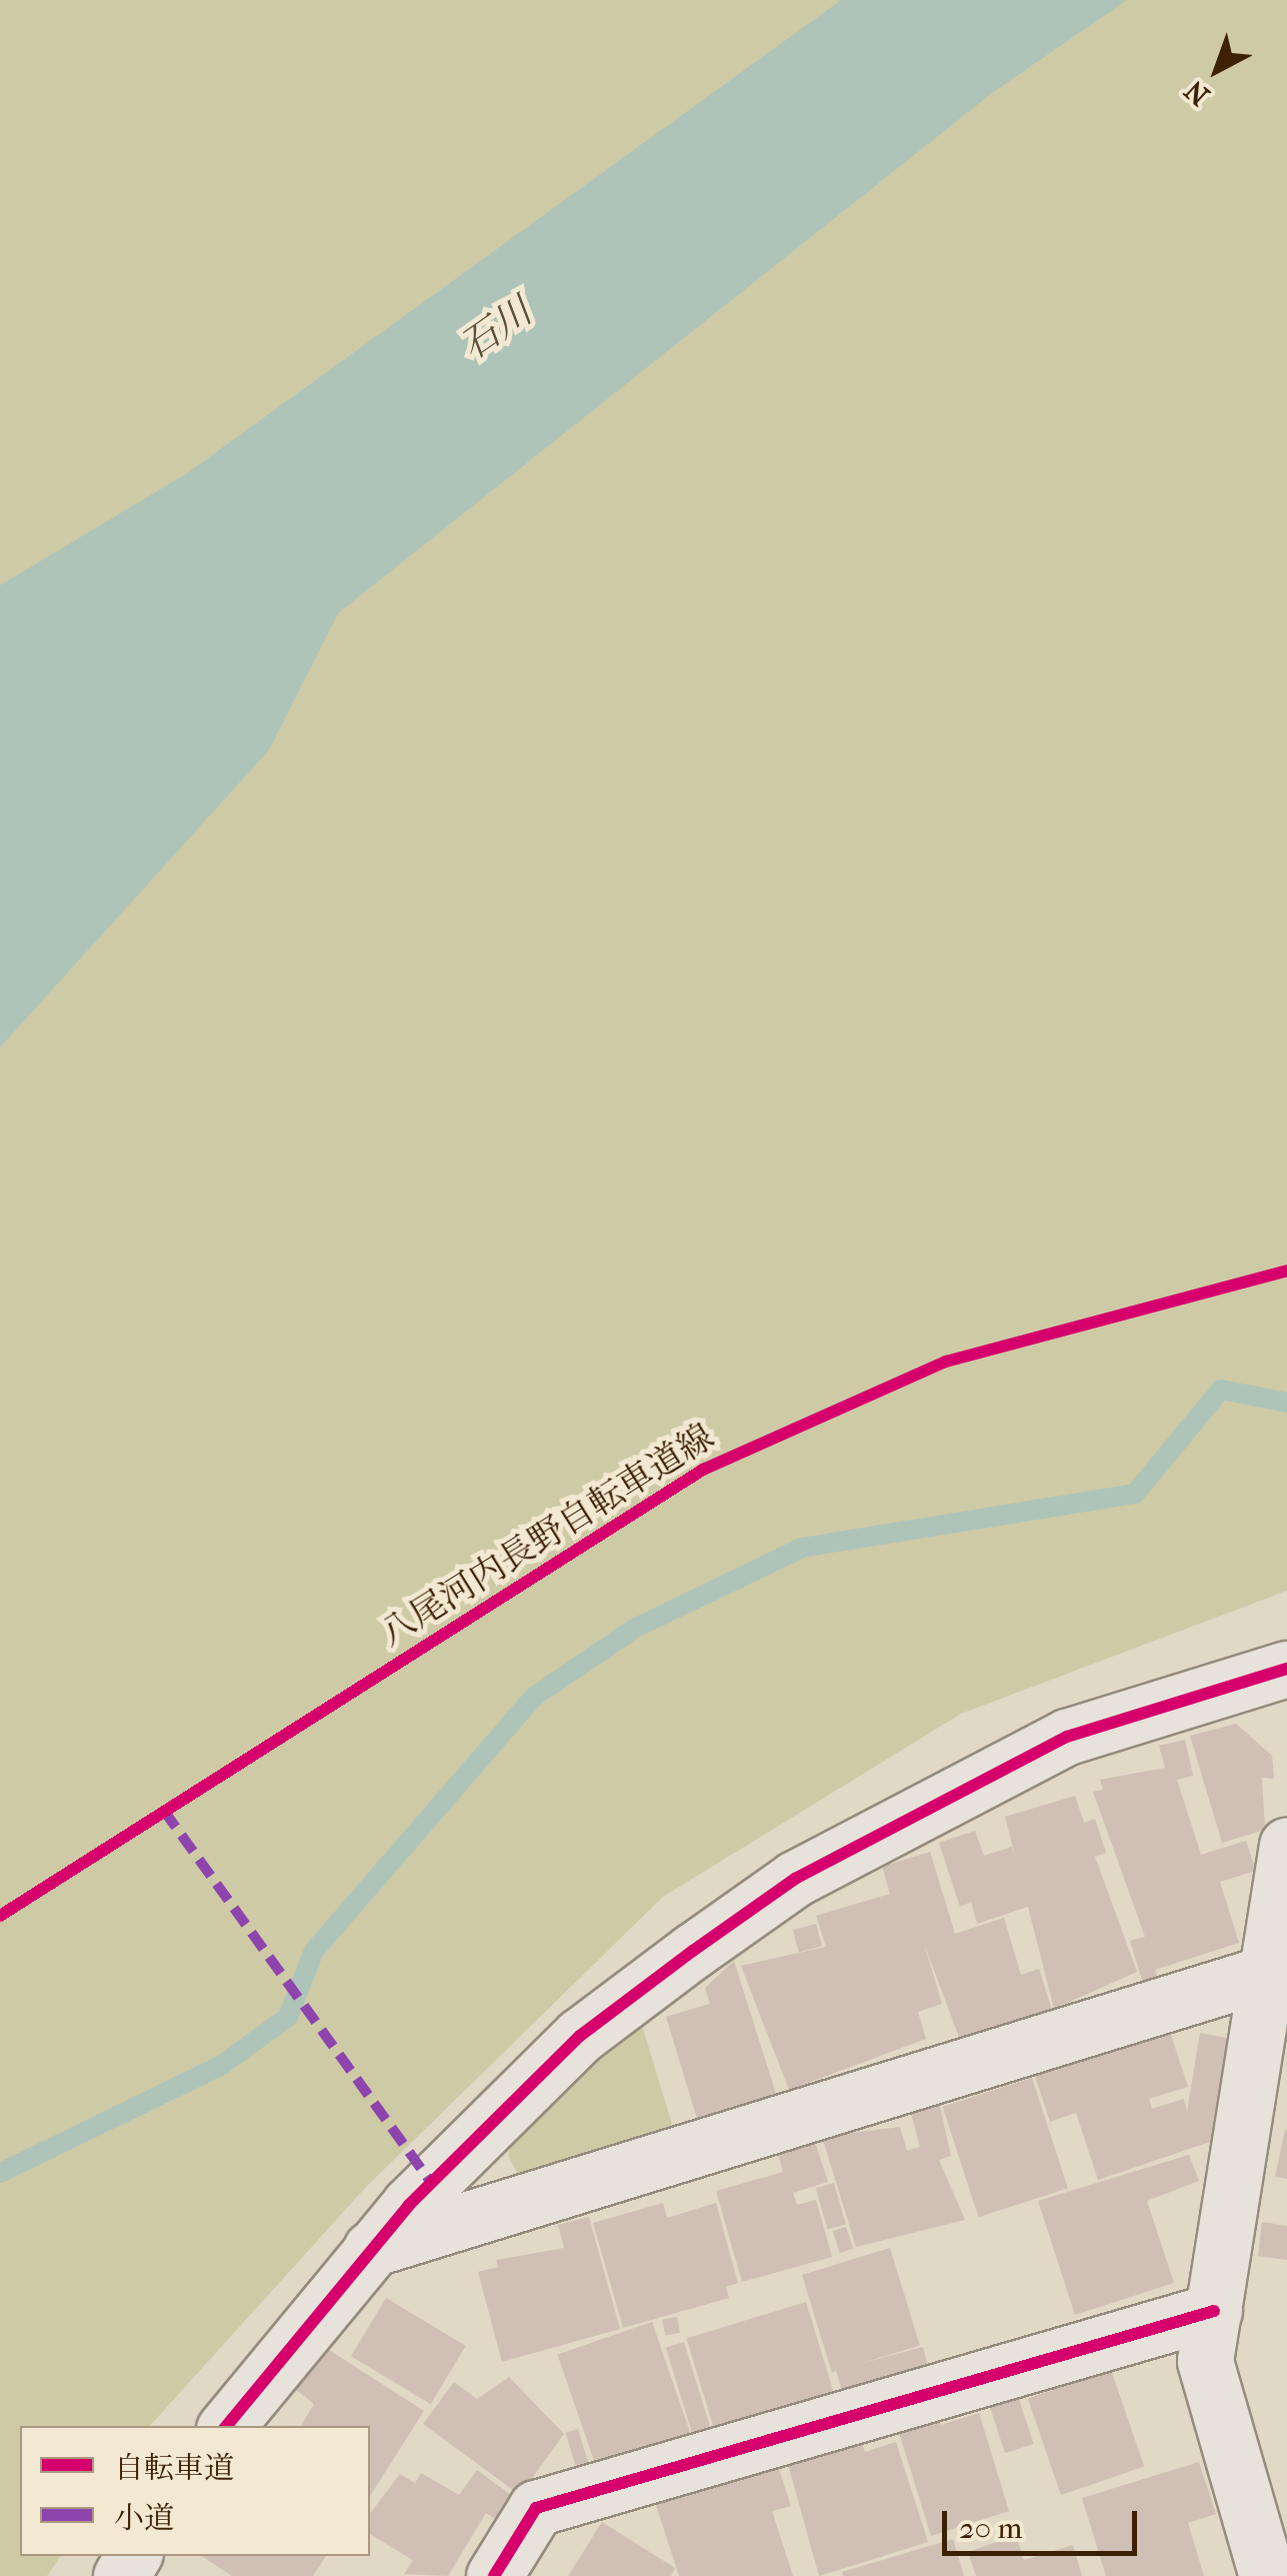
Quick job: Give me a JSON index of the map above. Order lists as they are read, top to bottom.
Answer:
{
  "streets": {
    "cycle path": ["八尾河内長野自転車道線"]
  },
  "water": ["石川"],
  "legend": ["自転車道", "小道"],
  "scale_bar": "20 m",
  "north": "bottom left"
}
